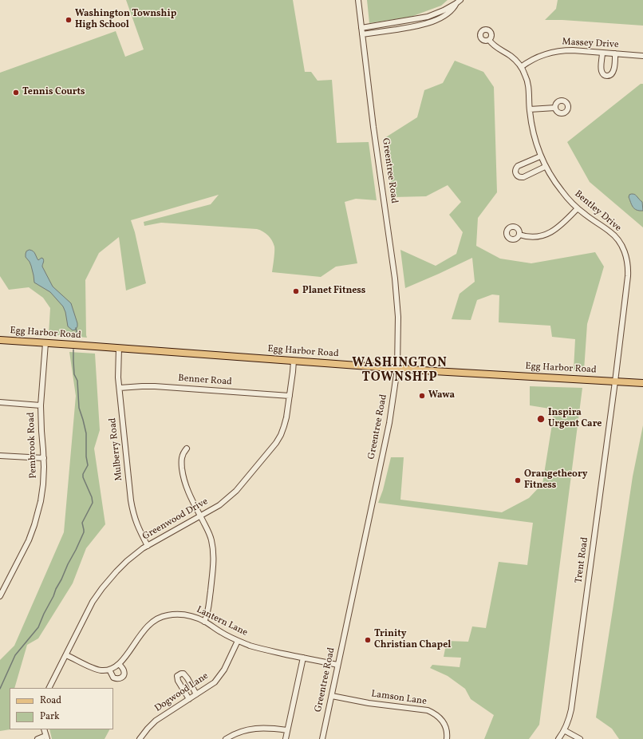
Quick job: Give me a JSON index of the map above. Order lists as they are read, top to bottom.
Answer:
{
  "streets": {
    "main road": ["Egg Harbor Road"],
    "street": [
      "Massey Drive",
      "Greentree Road",
      "Bentley Drive",
      "Benner Road",
      "Pembrook Road",
      "Mulberry Road",
      "Greenwood Drive",
      "Trent Road",
      "Lantern Lane",
      "Dogwood Lane",
      "Lamson Lane"
    ]
  },
  "crossings": [
    ["Massey Drive", "Bentley Drive"],
    ["Greentree Road", "Egg Harbor Road"],
    ["Greentree Road", "Lantern Lane"],
    ["Greentree Road", "Lamson Lane"],
    ["Bentley Drive", "Egg Harbor Road"],
    ["Bentley Drive", "Trent Road"],
    ["Egg Harbor Road", "Pembrook Road"],
    ["Egg Harbor Road", "Mulberry Road"],
    ["Egg Harbor Road", "Greenwood Drive"],
    ["Egg Harbor Road", "Trent Road"],
    ["Benner Road", "Mulberry Road"],
    ["Benner Road", "Greenwood Drive"],
    ["Mulberry Road", "Greenwood Drive"],
    ["Lantern Lane", "Dogwood Lane"]
  ],
  "districts": ["WASHINGTON TOWNSHIP"],
  "places": [
    "Washington Township High School",
    "Tennis Courts",
    "Planet Fitness",
    "Wawa",
    "Inspira Urgent Care",
    "Orangetheory Fitness",
    "Trinity Christian Chapel"
  ],
  "legend": ["Road", "Park"]
}
